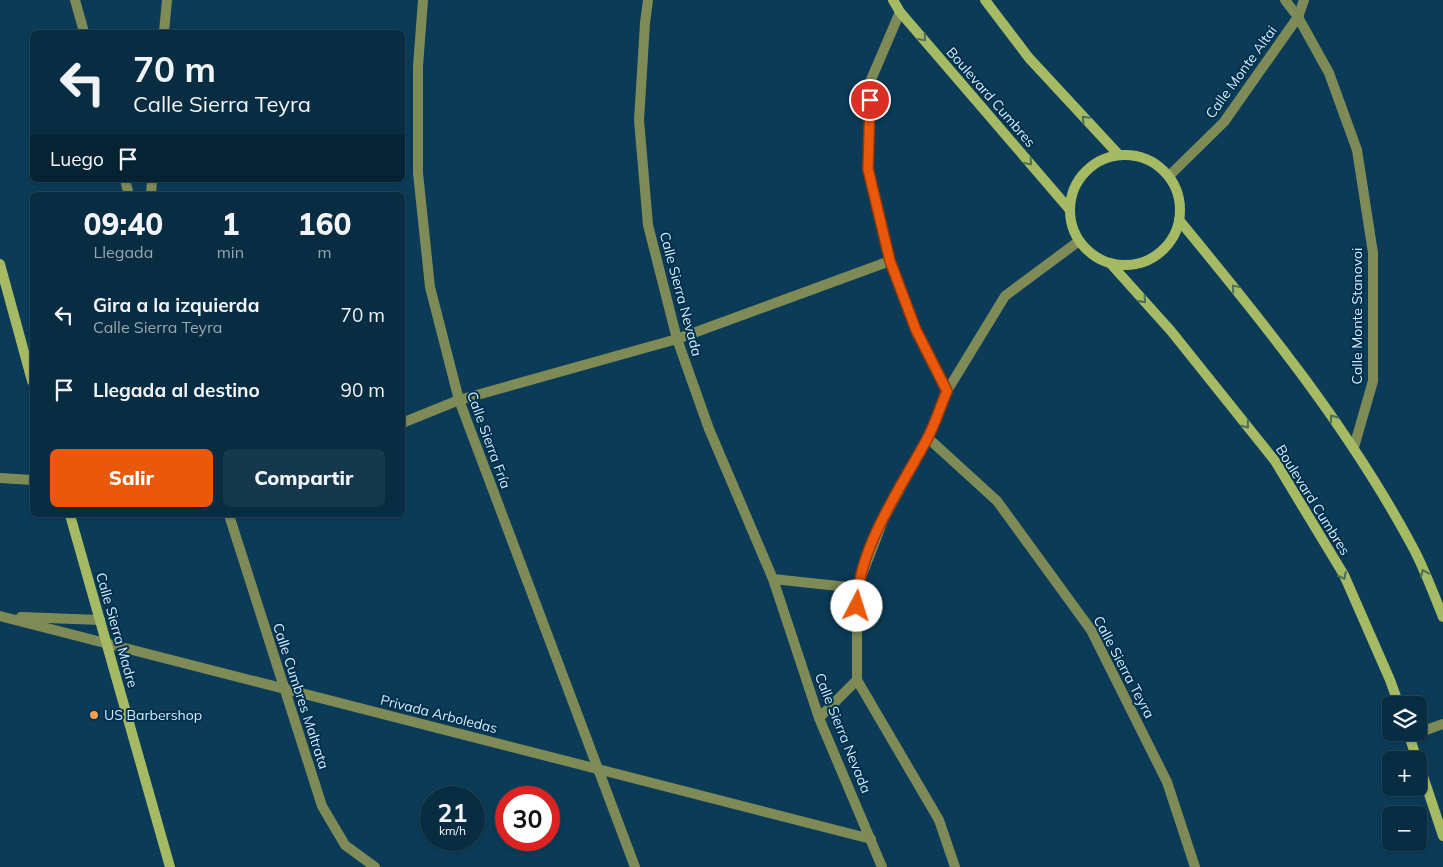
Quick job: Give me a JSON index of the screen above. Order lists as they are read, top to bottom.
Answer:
{
  "streets": {
    "street": [
      "Calle Monte Altai",
      "Boulevard Cumbres",
      "Calle Sierra Nevada",
      "Calle Monte Stanovoi",
      "Calle Sierra Fría",
      "Calle Sierra Madre",
      "Calle Sierra Teyra",
      "Calle Cumbres Maltrata",
      "Privada Arboledas"
    ]
  },
  "crossings": [
    ["Calle Monte Altai", "Boulevard Cumbres"],
    ["Calle Monte Altai", "Calle Monte Stanovoi"],
    ["Calle Sierra Nevada", "Privada Arboledas"]
  ],
  "places": ["US Barbershop"],
  "page": {
    "turn": ["70 m", "Calle Sierra Teyra"],
    "then": "Luego",
    "eta": [
      "09:40",
      "Llegada",
      "1",
      "min",
      "160",
      "m"
    ],
    "list": [
      {
        "name": "Gira a la izquierda",
        "note": "Calle Sierra Teyra",
        "value": "70 m"
      },
      {
        "name": "Llegada al destino",
        "value": "90 m"
      }
    ],
    "buttons": ["Salir", "Compartir"],
    "map_buttons": ["+", "−"],
    "speed": "21 km/h",
    "limit": "30"
  }
}
